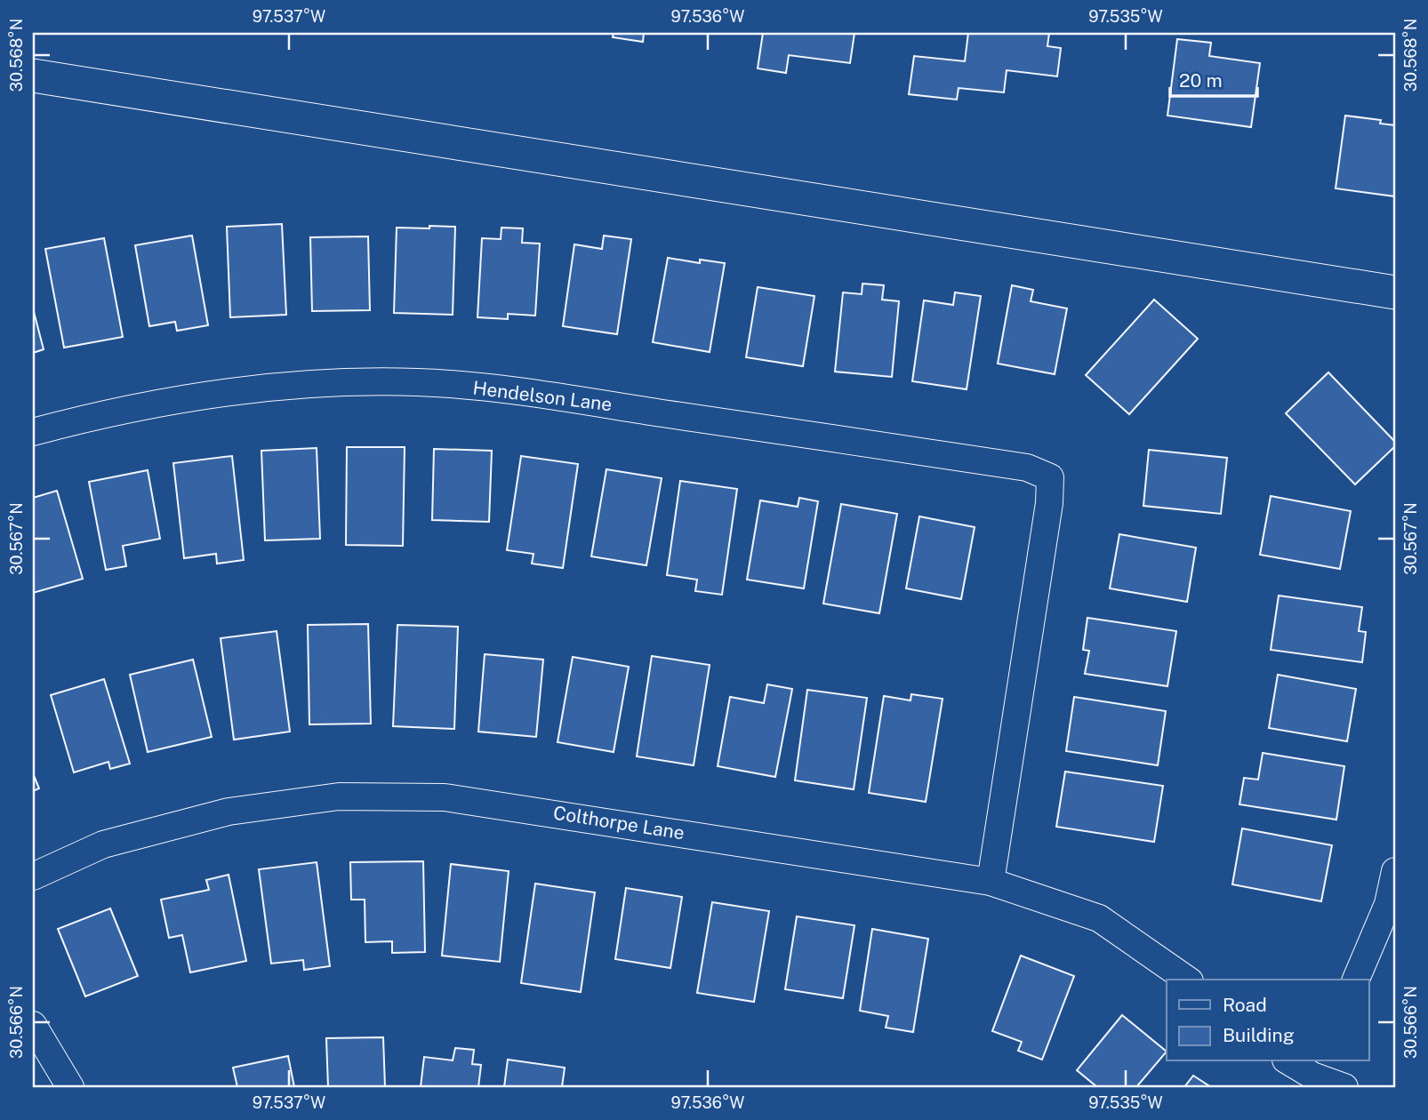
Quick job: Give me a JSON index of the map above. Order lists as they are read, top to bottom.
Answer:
{
  "streets": {
    "street": ["Hendelson Lane", "Colthorpe Lane"]
  },
  "crossings": [
    ["Hendelson Lane", "Colthorpe Lane"]
  ],
  "legend": ["Road", "Building"],
  "scale_bar": "20 m",
  "coordinates": [
    "97.537°W",
    "97.536°W",
    "97.535°W",
    "30.568°N",
    "30.567°N",
    "30.566°N"
  ]
}
